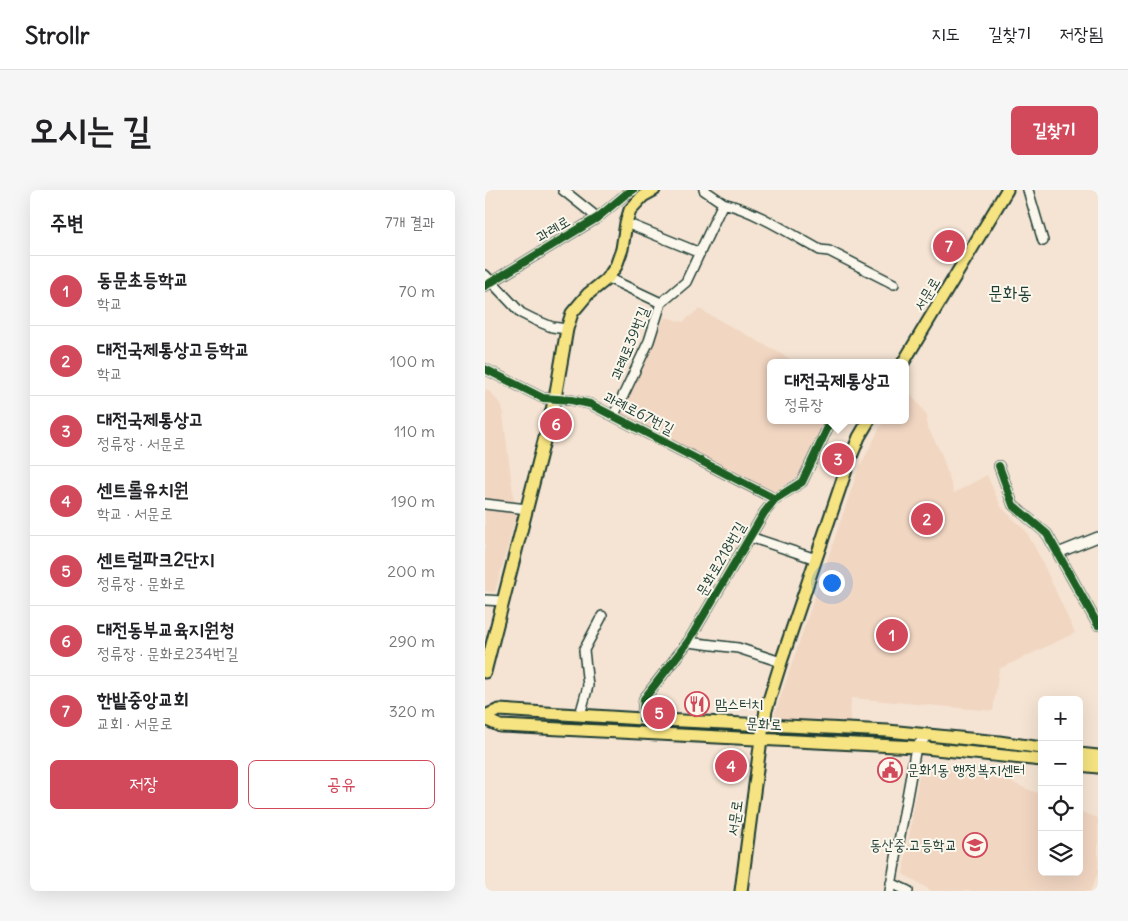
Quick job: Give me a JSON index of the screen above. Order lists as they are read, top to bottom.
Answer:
{
  "streets": {
    "main road": ["서문로", "문화로"],
    "street": [
      "과례로",
      "과례로39번길",
      "과례로67번길",
      "문화로218번길"
    ]
  },
  "crossings": [
    ["서문로", "문화로"],
    ["과례로39번길", "과례로67번길"],
    ["과례로67번길", "문화로218번길"],
    ["문화로218번길", "문화로"]
  ],
  "districts": ["문화동"],
  "places": {
    "restaurant": ["맘스터치"],
    "public building": ["문화1동 행정복지센터"],
    "school or university": ["동산중.고등학교"]
  },
  "page": {
    "header": "Strollr",
    "nav": ["지도", "길찾기", "저장됨"],
    "buttons": [
      "길찾기",
      ["저장", "공유"]
    ],
    "title": "오시는 길",
    "heading": ["주변", "7개 결과"],
    "pins": [
      "7",
      "6",
      "3",
      "2",
      "1",
      "5",
      "4"
    ],
    "list": [
      {
        "mark": "1",
        "name": "동문초등학교",
        "note": "학교",
        "value": "70 m"
      },
      {
        "mark": "2",
        "name": "대전국제통상고등학교",
        "note": "학교",
        "value": "100 m"
      },
      {
        "mark": "3",
        "name": "대전국제통상고",
        "note": "정류장 · 서문로",
        "value": "110 m"
      },
      {
        "mark": "4",
        "name": "센트롤유치원",
        "note": "학교 · 서문로",
        "value": "190 m"
      },
      {
        "mark": "5",
        "name": "센트럴파크2단지",
        "note": "정류장 · 문화로",
        "value": "200 m"
      },
      {
        "mark": "6",
        "name": "대전동부교육지원청",
        "note": "정류장 · 문화로234번길",
        "value": "290 m"
      },
      {
        "mark": "7",
        "name": "한밭중앙교회",
        "note": "교회 · 서문로",
        "value": "320 m"
      }
    ],
    "popup": ["대전국제통상고", "정류장"],
    "map_buttons": ["+", "−"]
  }
}
